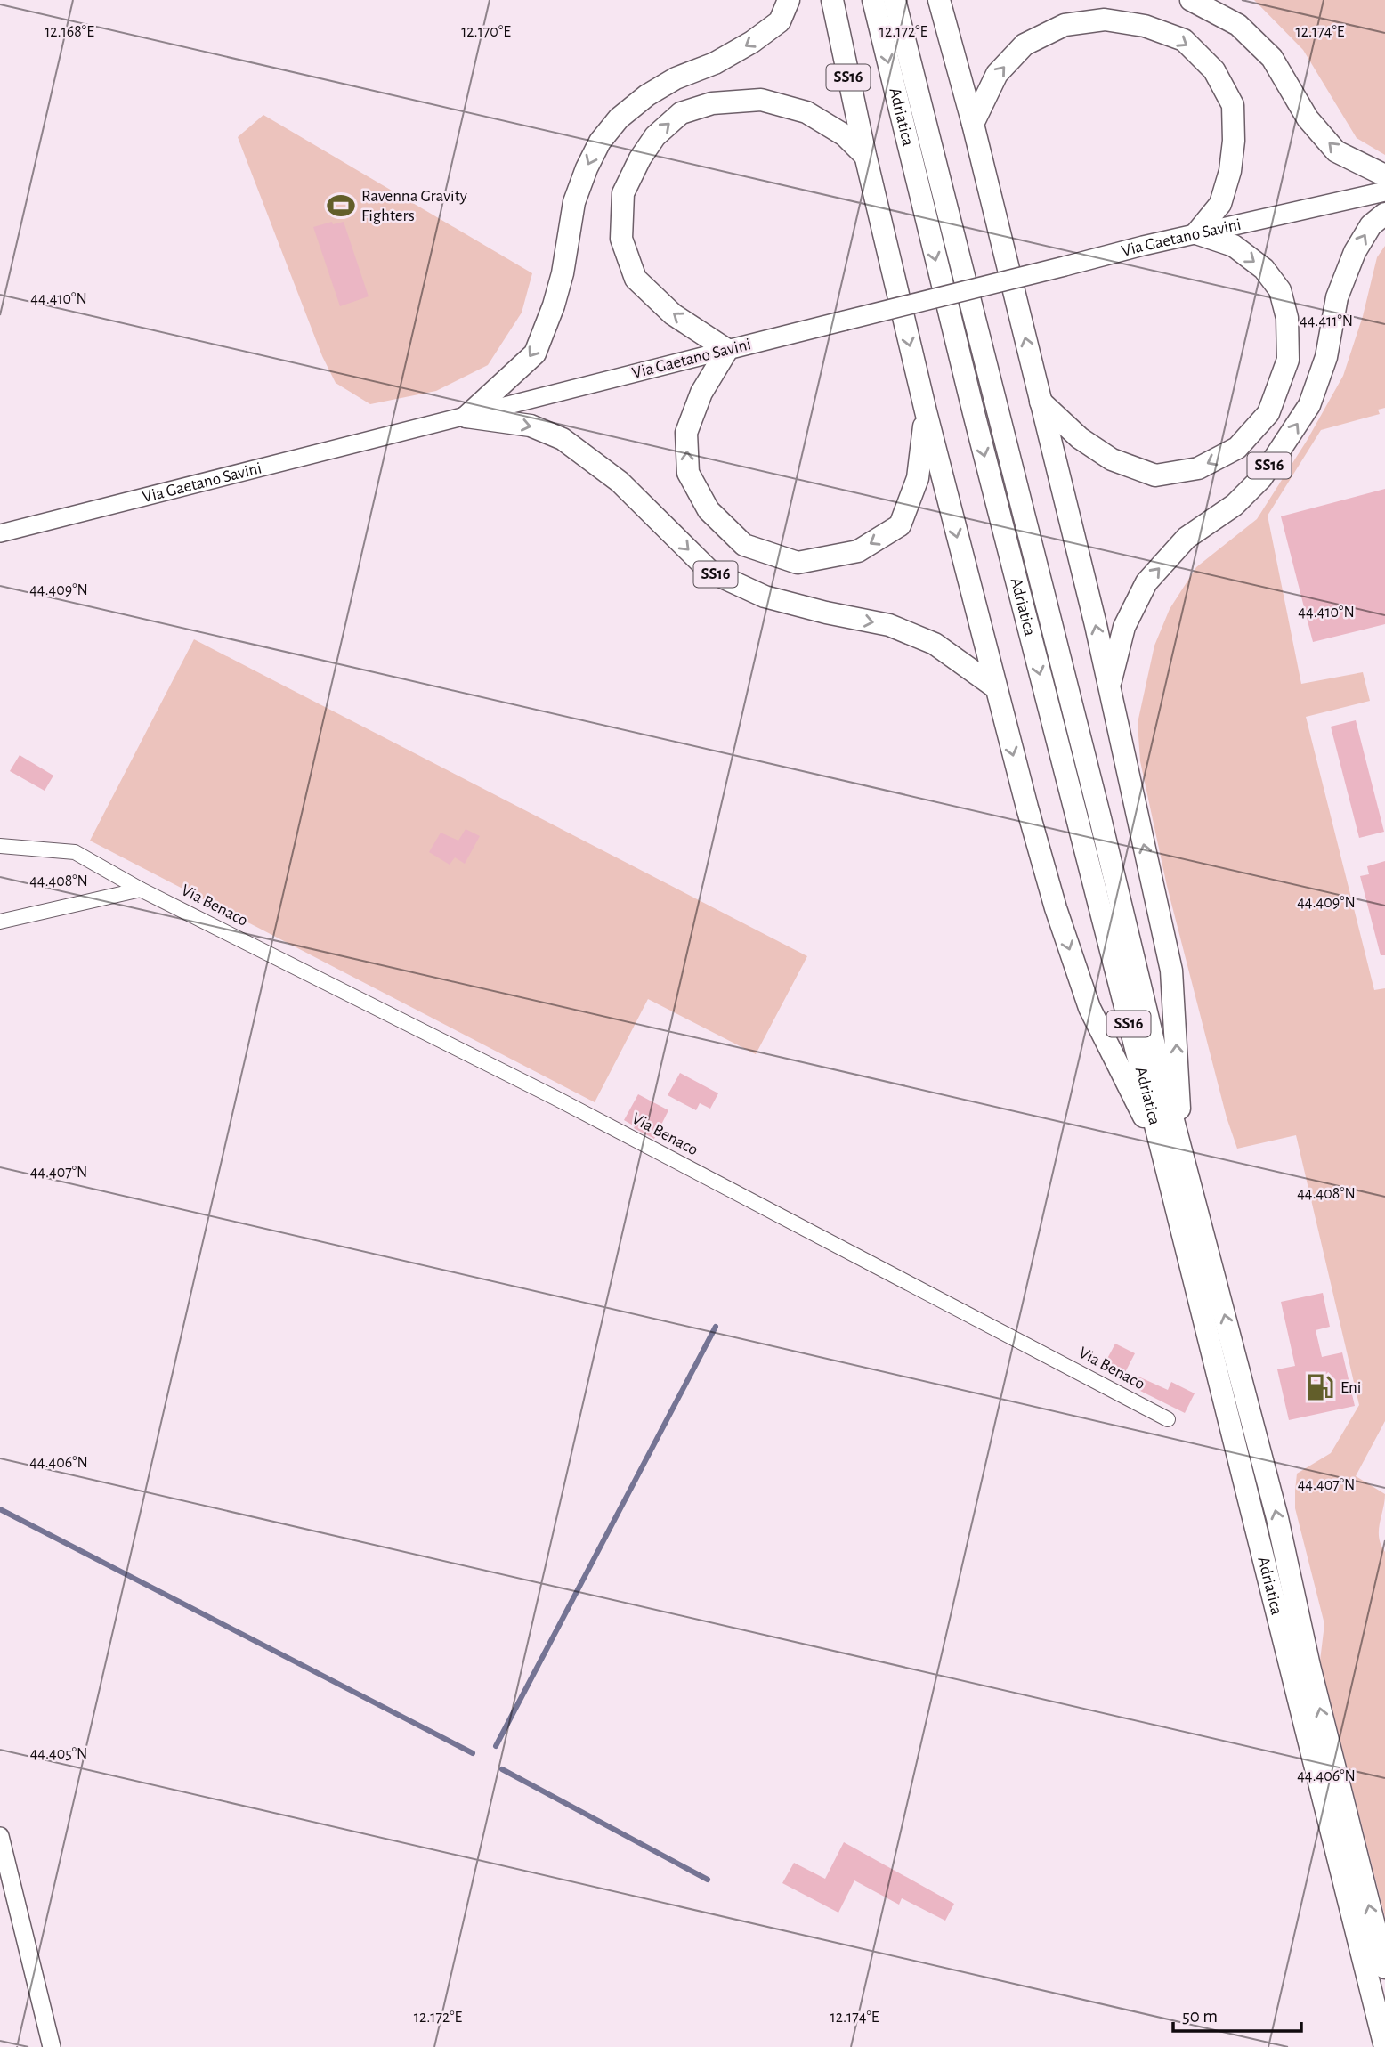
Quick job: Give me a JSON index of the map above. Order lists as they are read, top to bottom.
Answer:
{
  "streets": {
    "highway": ["SS16", "Adriatica"],
    "main road": ["Via Gaetano Savini"],
    "street": ["Via Benaco"]
  },
  "crossings": [
    ["SS16", "Adriatica"],
    ["SS16", "Via Gaetano Savini"]
  ],
  "places": {
    "sports": ["Ravenna Gravity Fighters"],
    "fuel station": ["Eni"]
  },
  "scale_bar": "50 m",
  "coordinates": [
    "12.168°E",
    "12.170°E",
    "12.172°E",
    "12.174°E",
    "44.410°N",
    "44.411°N",
    "44.409°N",
    "44.408°N",
    "44.407°N",
    "44.406°N",
    "44.405°N"
  ]
}
